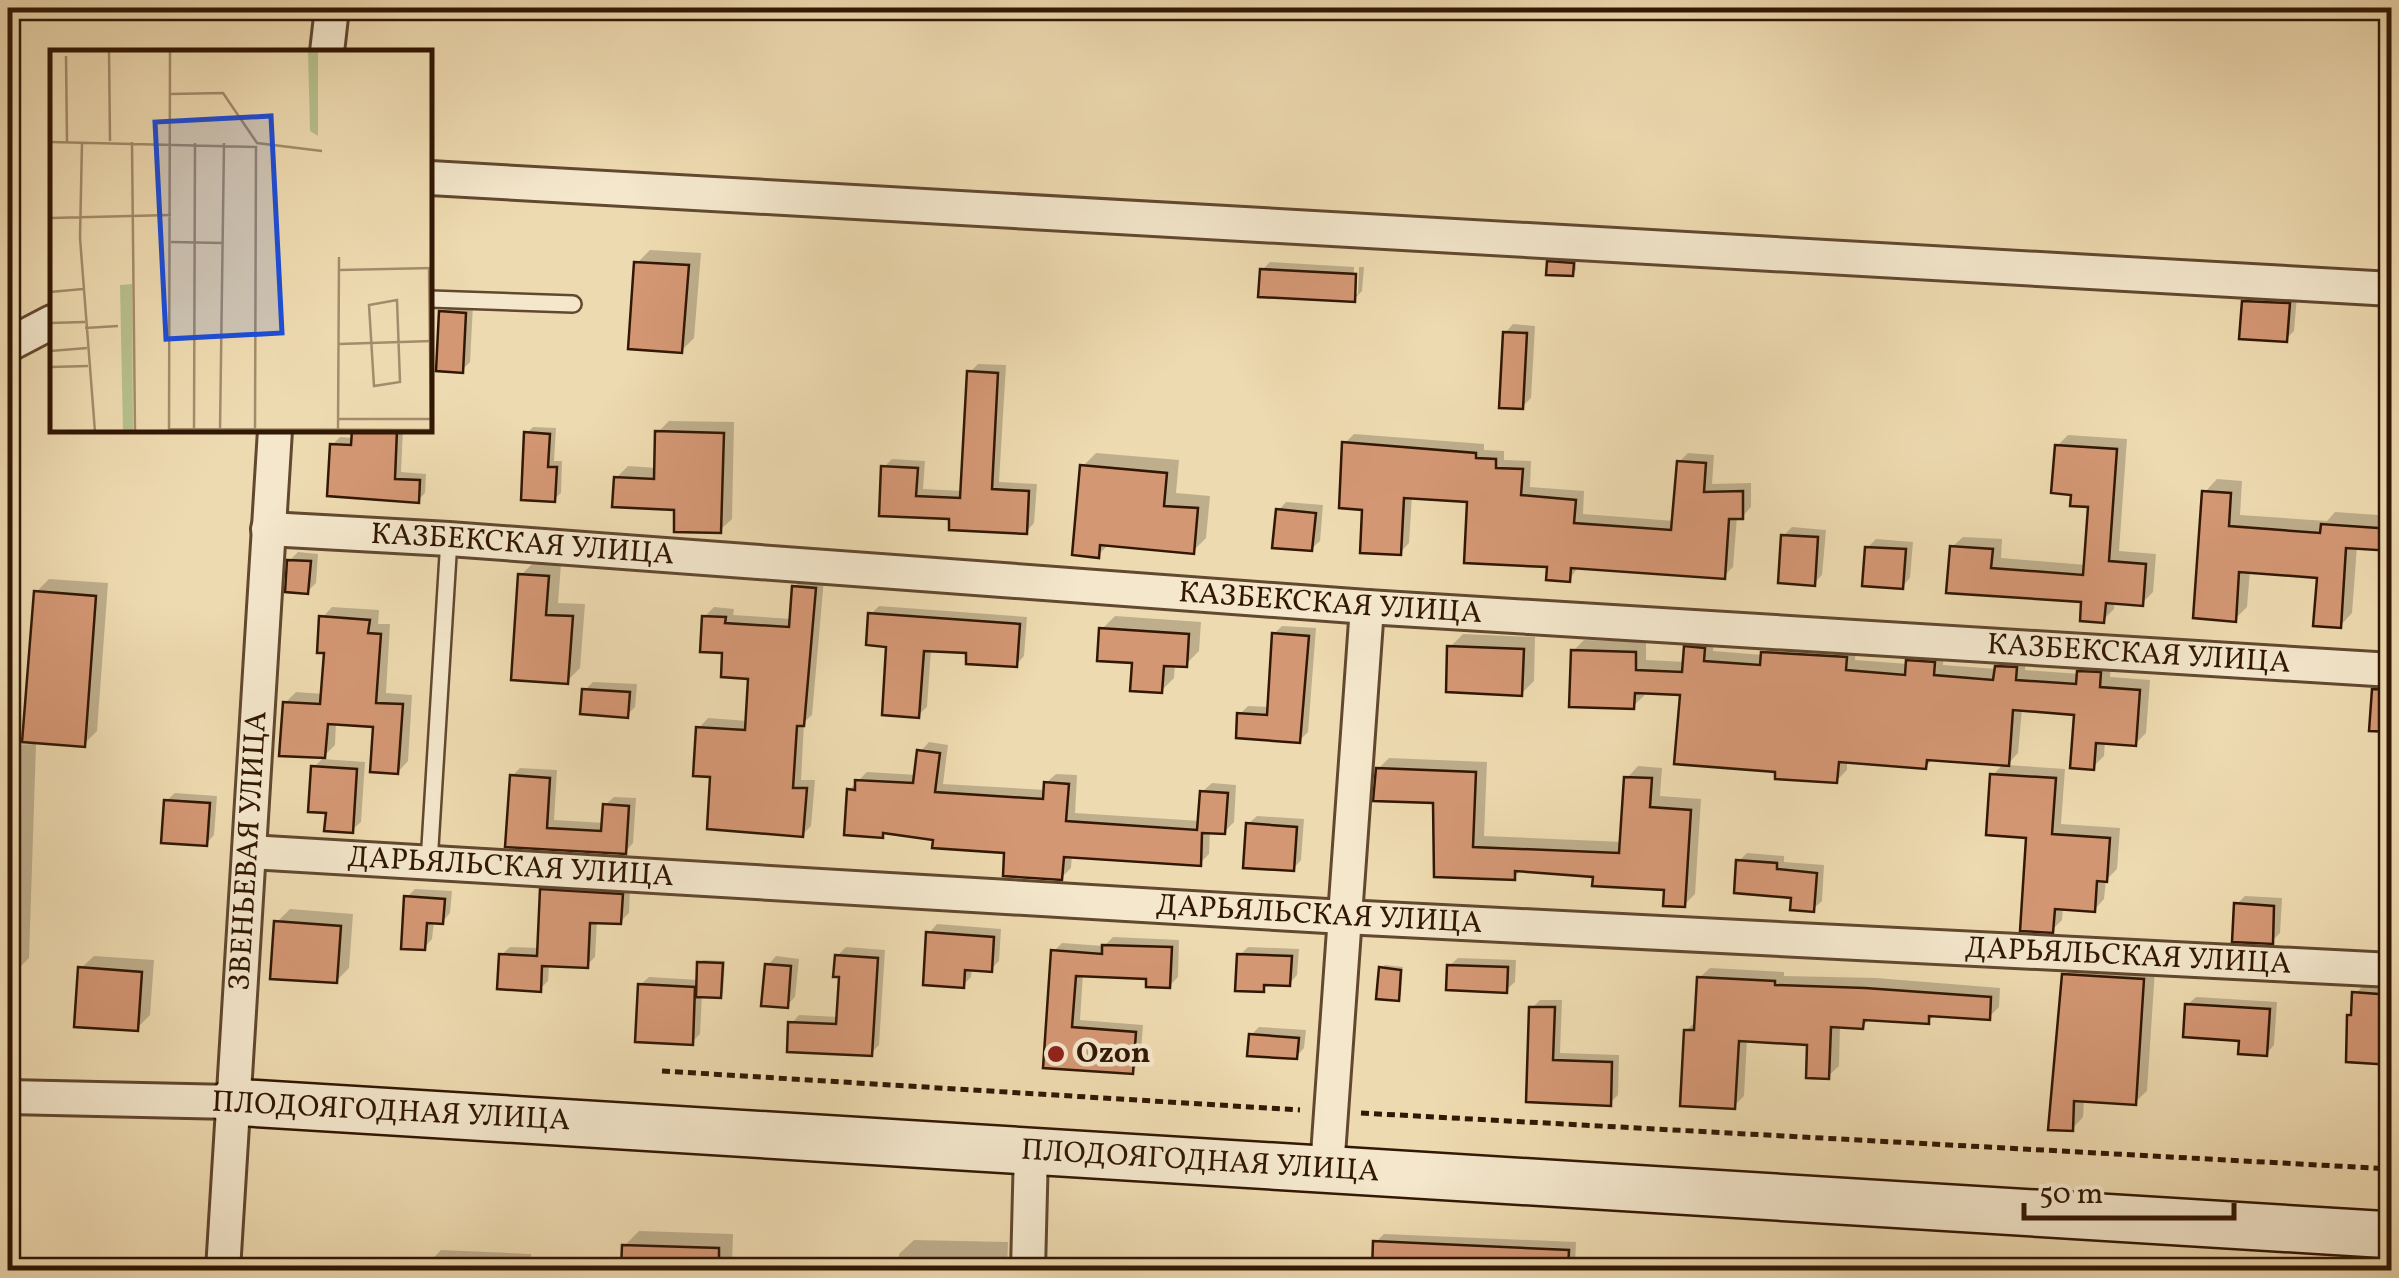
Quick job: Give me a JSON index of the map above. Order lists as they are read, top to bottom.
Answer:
{
  "streets": {
    "street": [
      "КАЗБЕКСКАЯ УЛИЦА",
      "ЗВЕНЬЕВАЯ УЛИЦА",
      "ДАРЬЯЛЬСКАЯ УЛИЦА",
      "ПЛОДОЯГОДНАЯ УЛИЦА"
    ]
  },
  "crossings": [
    ["КАЗБЕКСКАЯ УЛИЦА", "ЗВЕНЬЕВАЯ УЛИЦА"],
    ["ЗВЕНЬЕВАЯ УЛИЦА", "ДАРЬЯЛЬСКАЯ УЛИЦА"],
    ["ЗВЕНЬЕВАЯ УЛИЦА", "ПЛОДОЯГОДНАЯ УЛИЦА"]
  ],
  "places": ["Ozon"],
  "scale_bar": "50 m"
}
